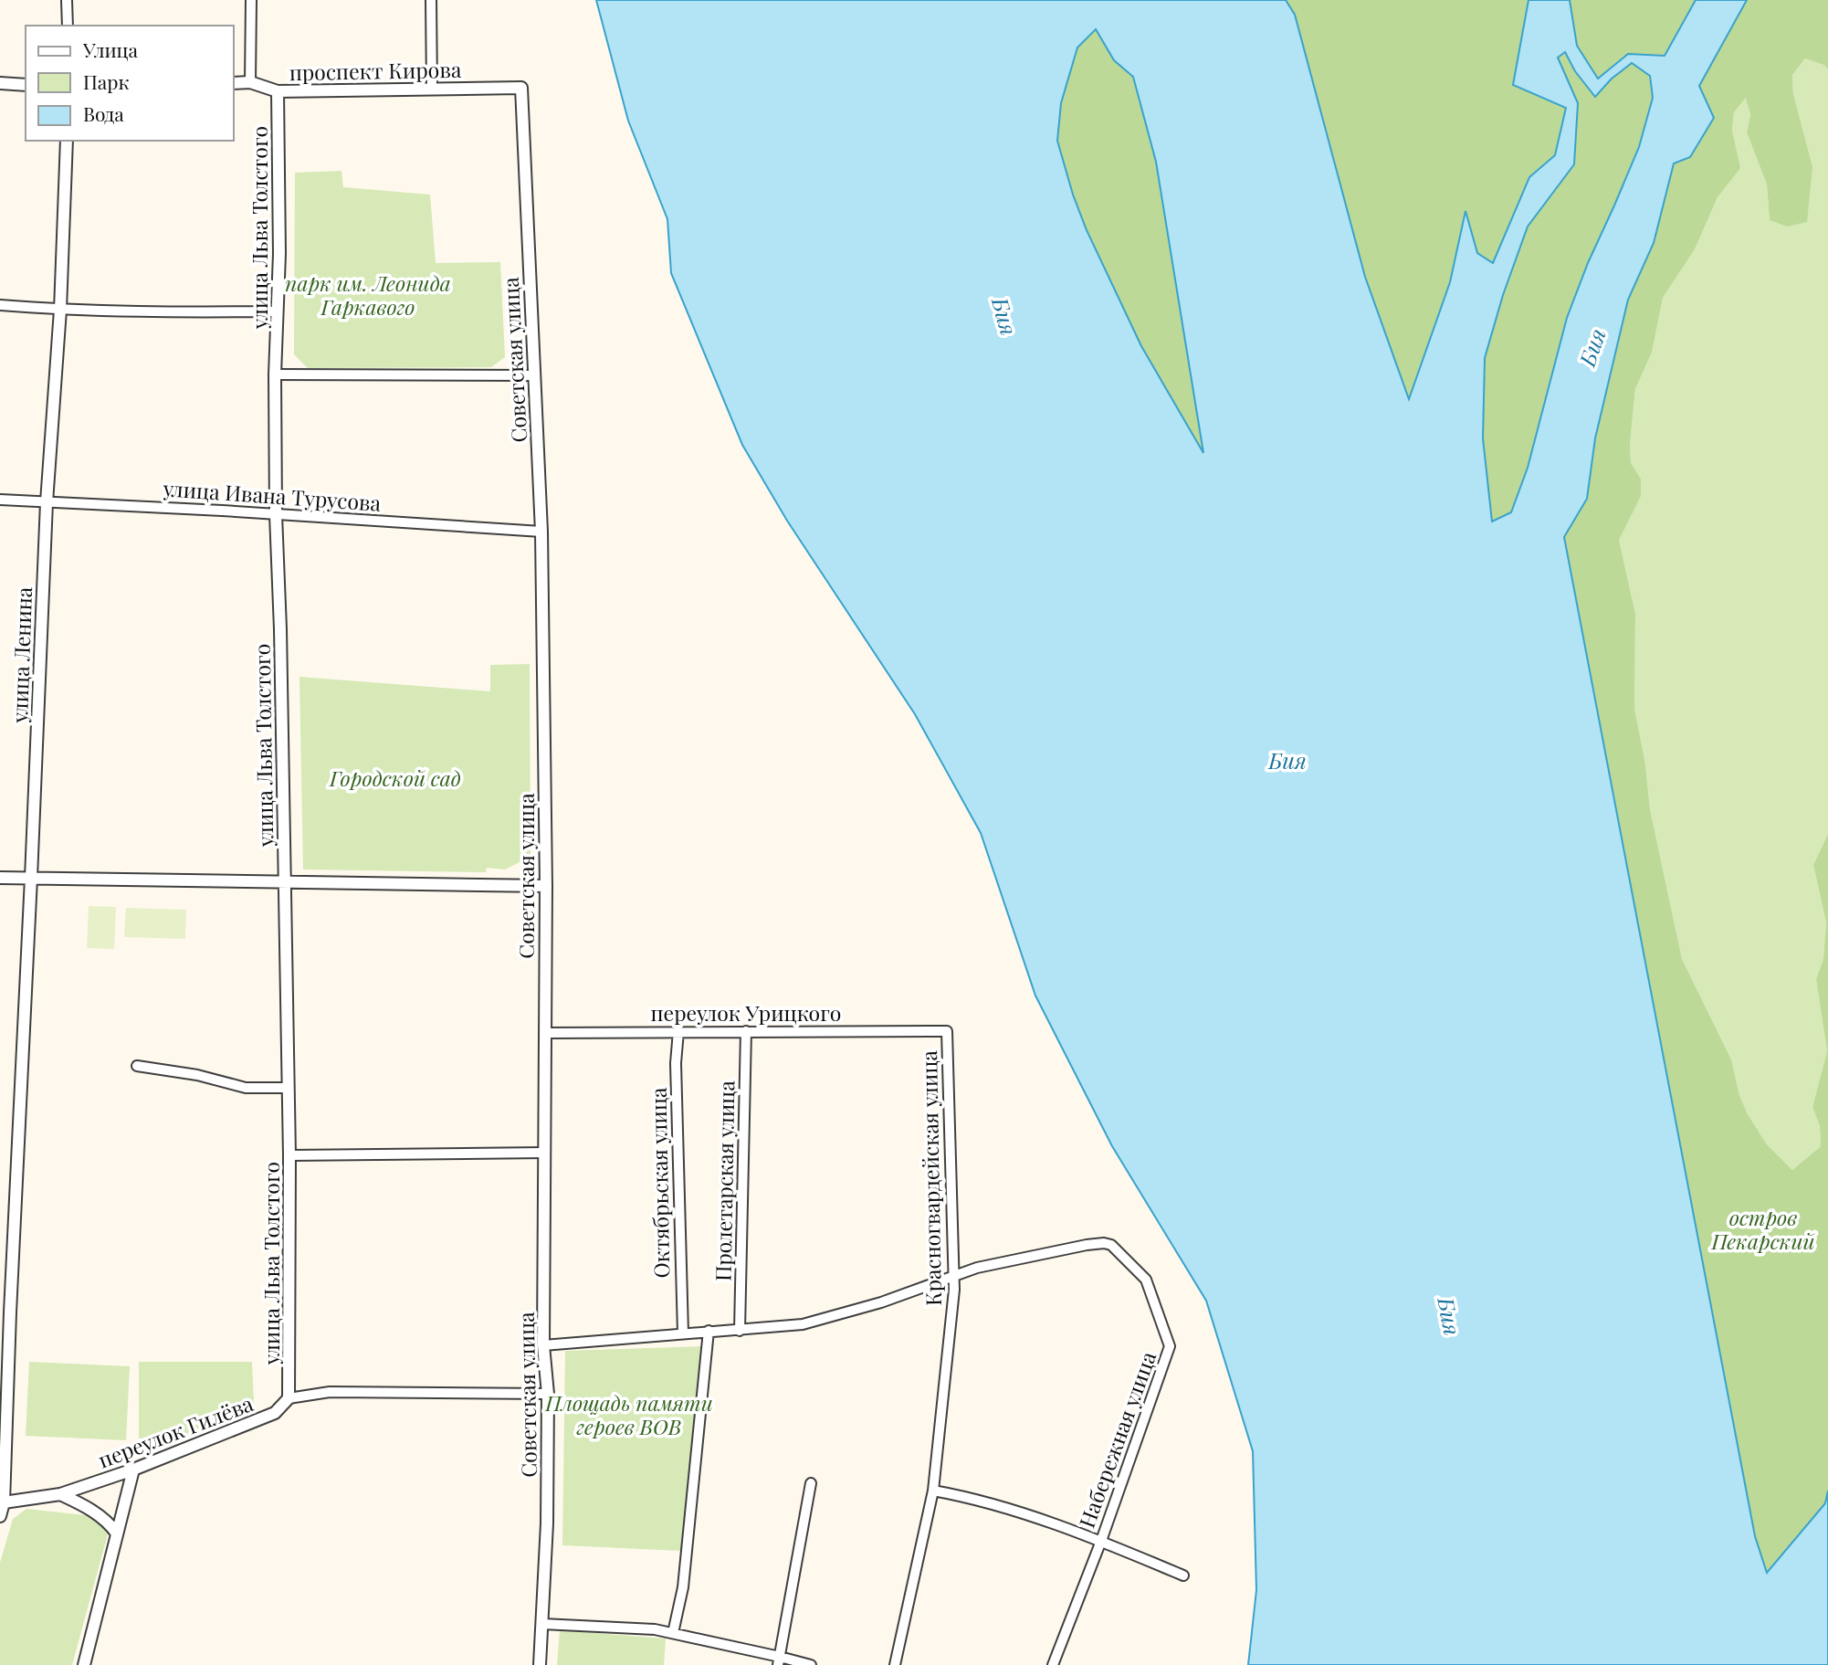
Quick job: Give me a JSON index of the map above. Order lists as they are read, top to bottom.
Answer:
{
  "streets": {
    "street": [
      "проспект Кирова",
      "улица Льва Толстого",
      "Советская улица",
      "улица Ивана Турусова",
      "улица Ленина",
      "переулок Урицкого",
      "Красногвардейская улица",
      "Пролетарская улица",
      "Октябрьская улица",
      "переулок Гилёва",
      "Набережная улица"
    ]
  },
  "crossings": [
    ["проспект Кирова", "улица Льва Толстого"],
    ["проспект Кирова", "Советская улица"],
    ["улица Льва Толстого", "улица Ивана Турусова"],
    ["улица Льва Толстого", "переулок Гилёва"],
    ["Советская улица", "улица Ивана Турусова"],
    ["Советская улица", "переулок Урицкого"],
    ["Советская улица", "переулок Гилёва"],
    ["улица Ивана Турусова", "улица Ленина"],
    ["улица Ленина", "переулок Гилёва"],
    ["переулок Урицкого", "Красногвардейская улица"],
    ["переулок Урицкого", "Пролетарская улица"],
    ["переулок Урицкого", "Октябрьская улица"],
    ["Красногвардейская улица", "Набережная улица"]
  ],
  "water": ["Бия"],
  "parks": [
    "парк им. Леонида Гаркавого",
    "Городской сад",
    "остров Пекарский",
    "Площадь памяти героев ВОВ"
  ],
  "legend": ["Улица", "Парк", "Вода"]
}
